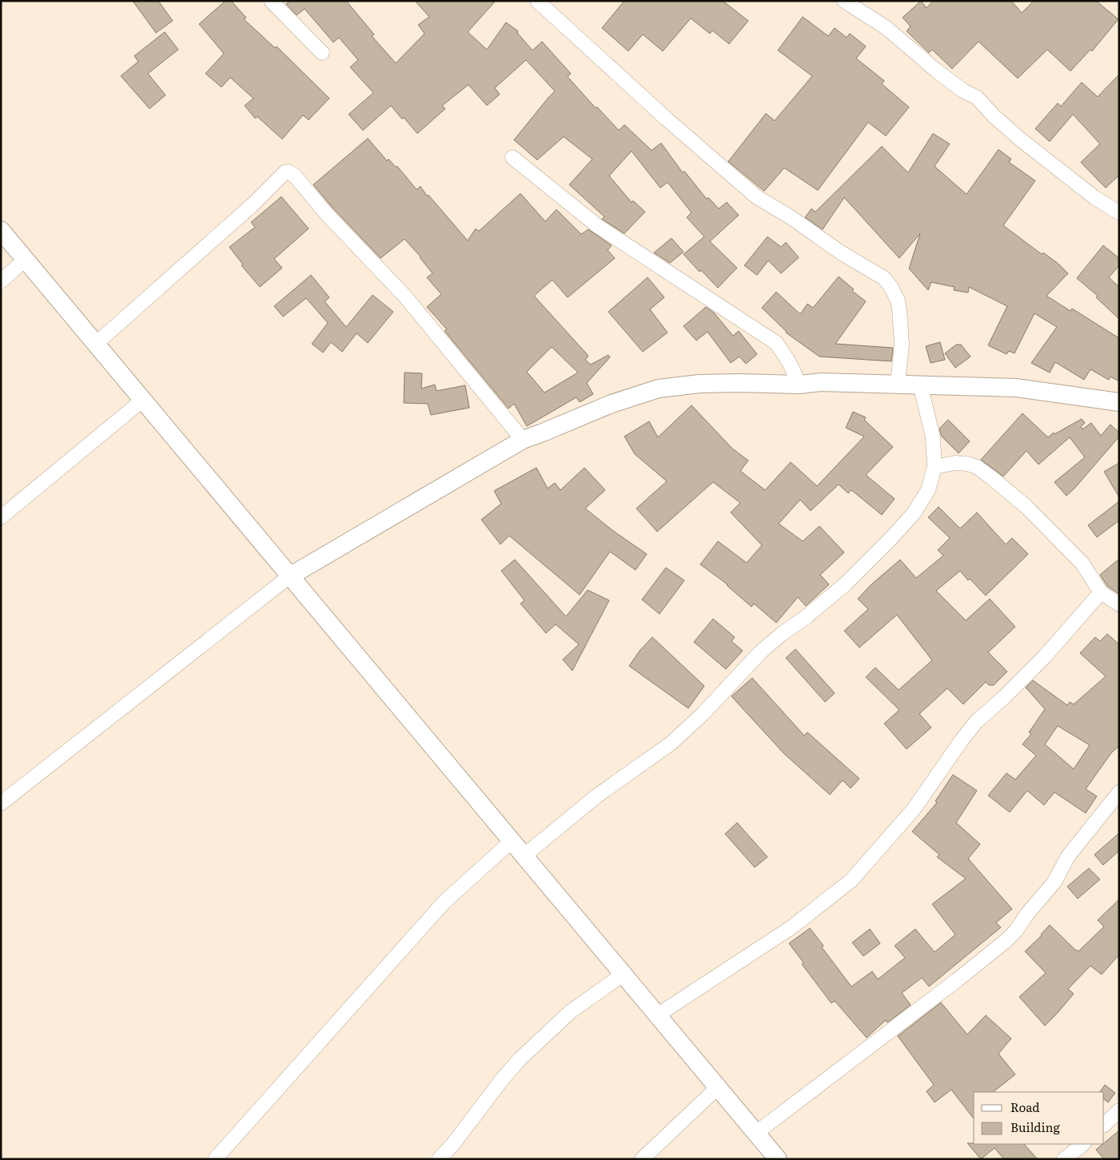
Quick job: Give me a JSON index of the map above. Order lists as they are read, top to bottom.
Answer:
{
  "legend": ["Road", "Building"]
}
